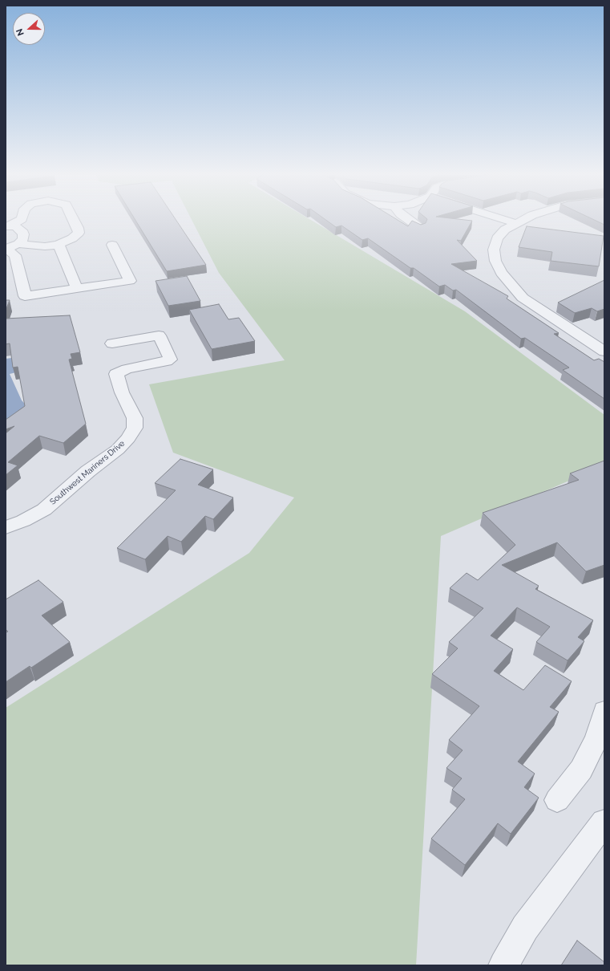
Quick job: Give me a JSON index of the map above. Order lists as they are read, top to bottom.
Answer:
{
  "streets": {
    "street": ["Southwest Mariners Drive"]
  },
  "north": "left"
}
